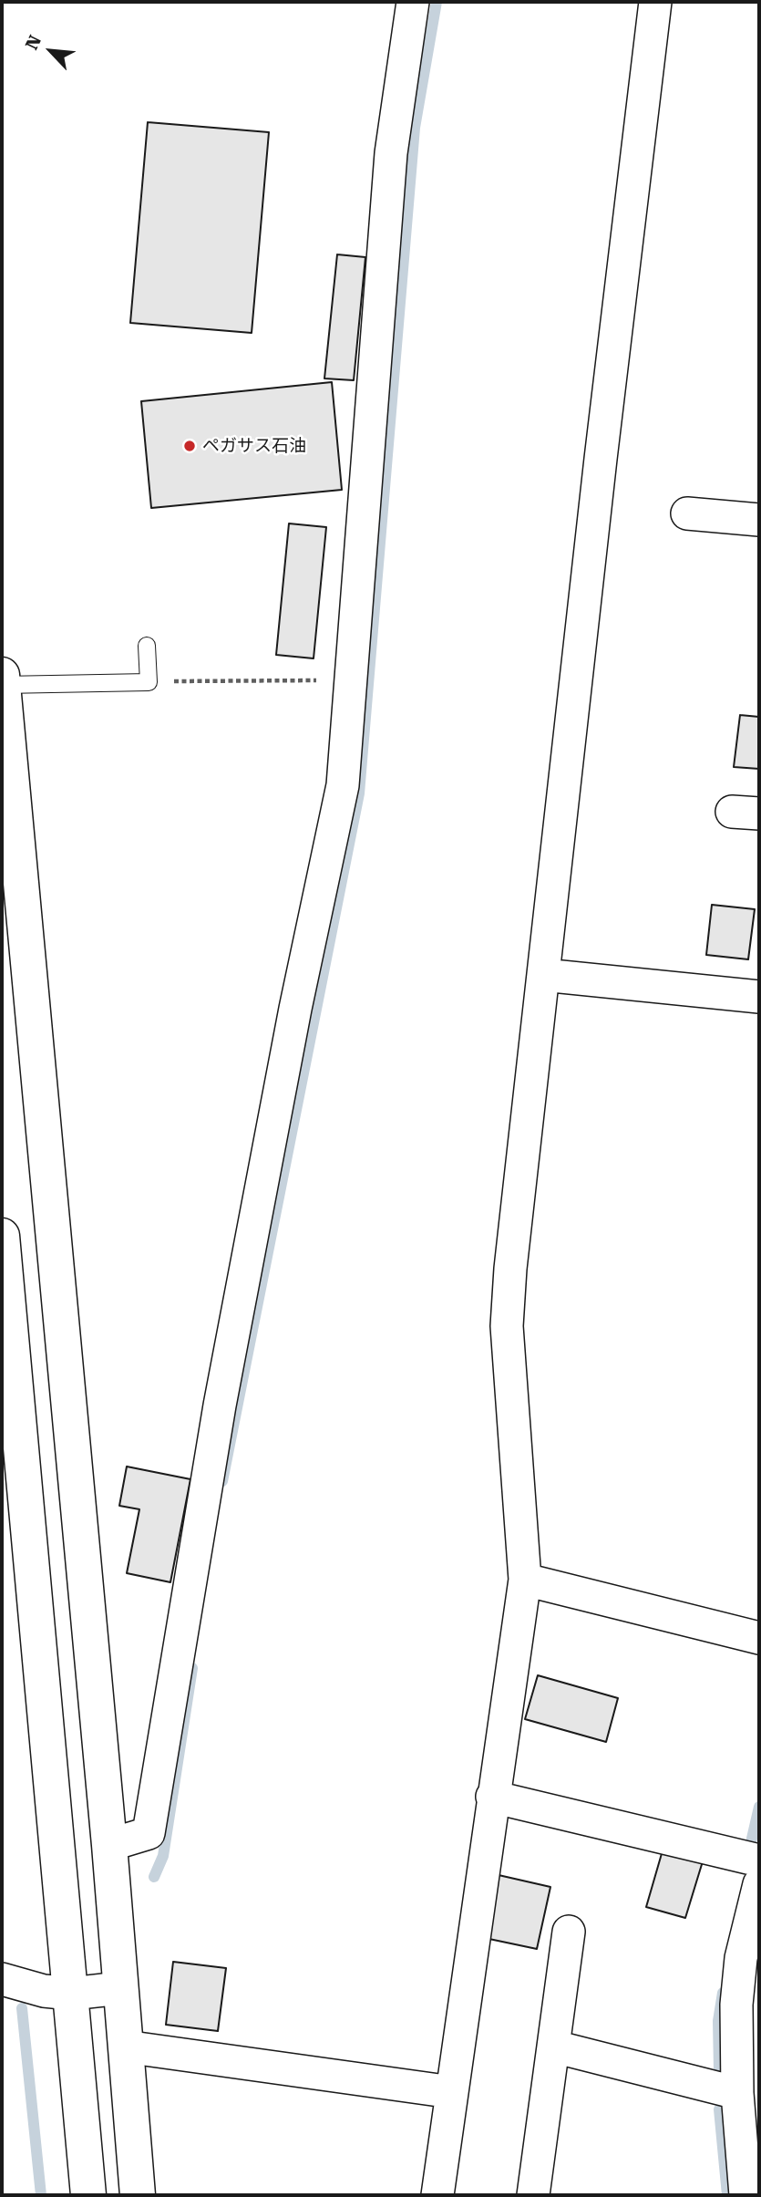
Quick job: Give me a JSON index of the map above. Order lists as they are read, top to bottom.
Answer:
{
  "places": ["ペガサス石油"],
  "north": "top left"
}
